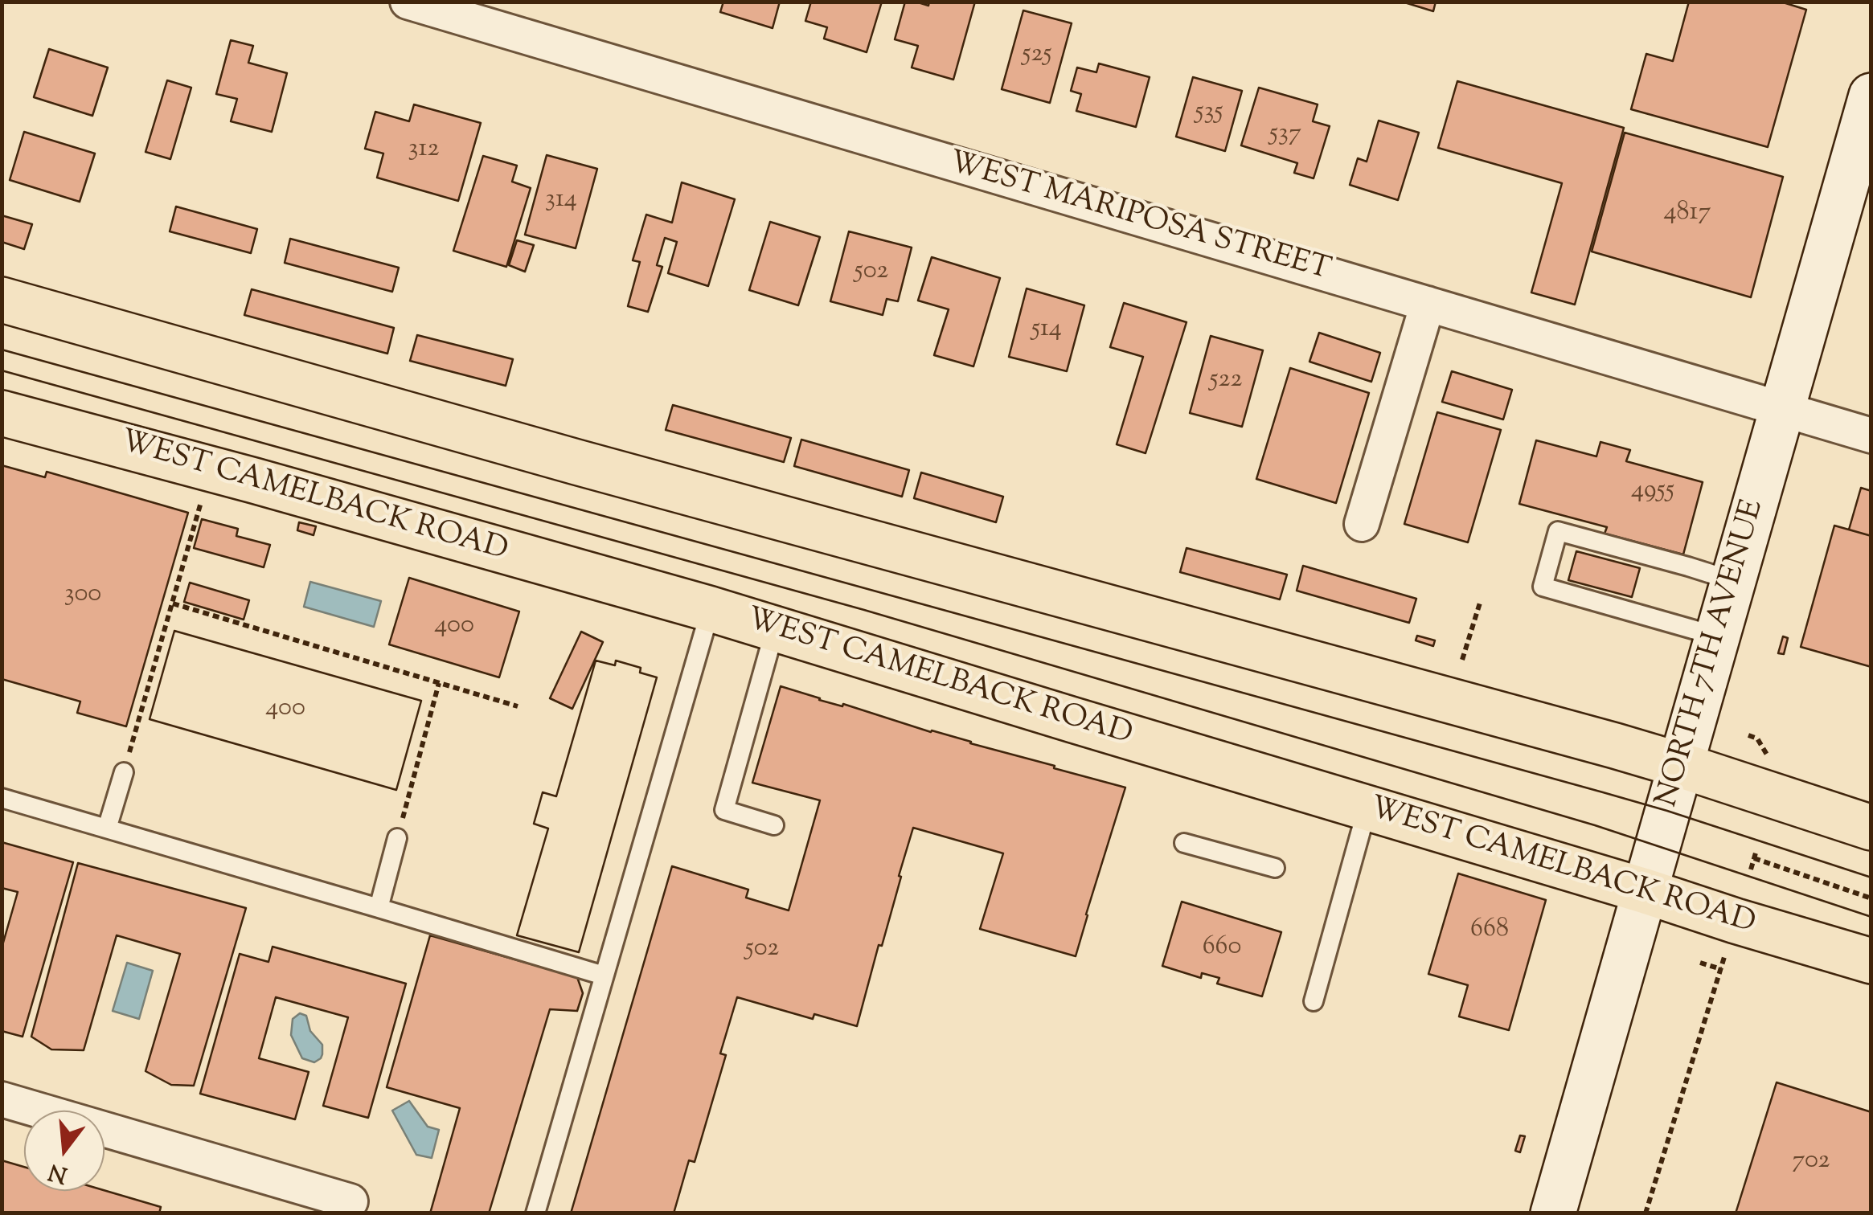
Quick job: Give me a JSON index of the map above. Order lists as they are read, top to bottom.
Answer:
{
  "streets": {
    "main road": ["WEST CAMELBACK ROAD", "NORTH 7TH AVENUE"],
    "street": ["WEST MARIPOSA STREET"]
  },
  "crossings": [
    ["WEST MARIPOSA STREET", "NORTH 7TH AVENUE"],
    ["WEST CAMELBACK ROAD", "NORTH 7TH AVENUE"]
  ],
  "house_numbers": [
    "525",
    "535",
    "537",
    "312",
    "314",
    "4817",
    "502",
    "514",
    "522",
    "4955",
    "300",
    "400",
    "400",
    "668",
    "660",
    "502",
    "702"
  ],
  "north": "bottom"
}
